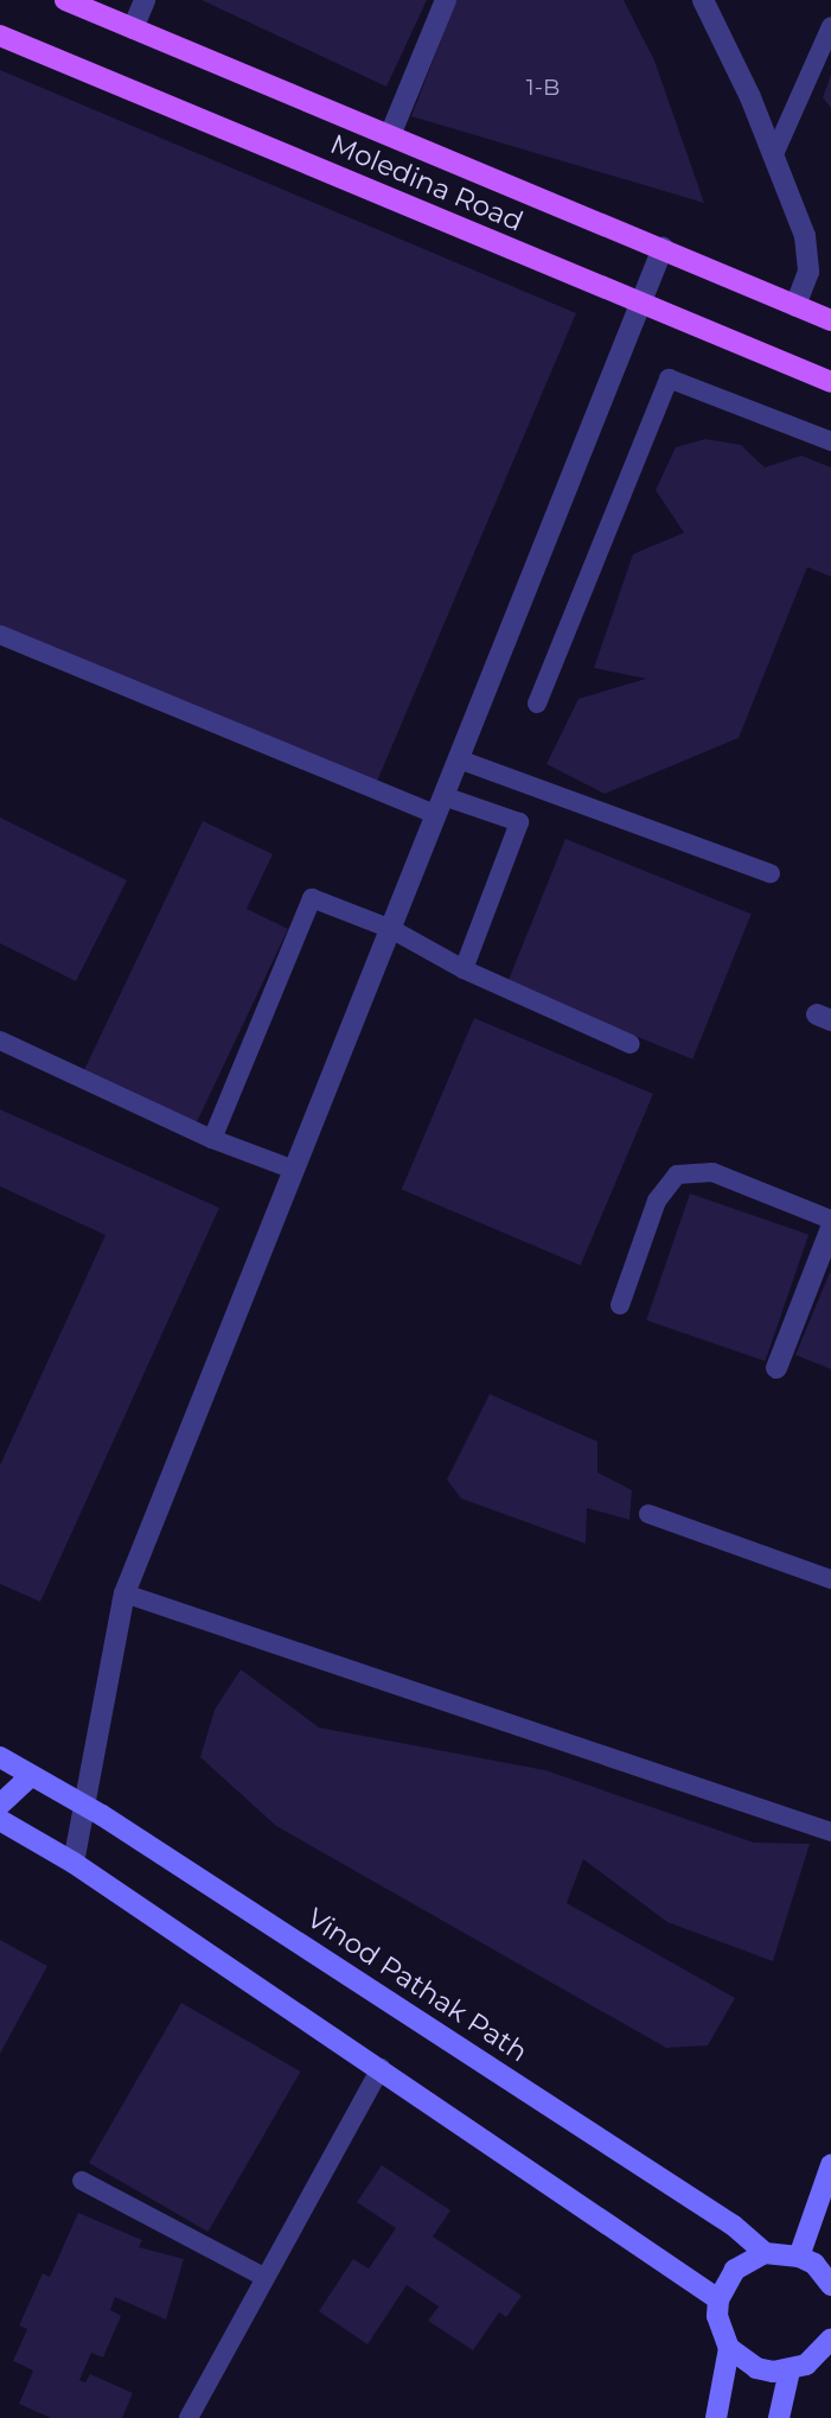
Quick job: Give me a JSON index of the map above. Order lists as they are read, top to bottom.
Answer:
{
  "streets": {
    "main road": ["Moledina Road", "Vinod Pathak Path"]
  },
  "house_numbers": ["1-B"]
}
